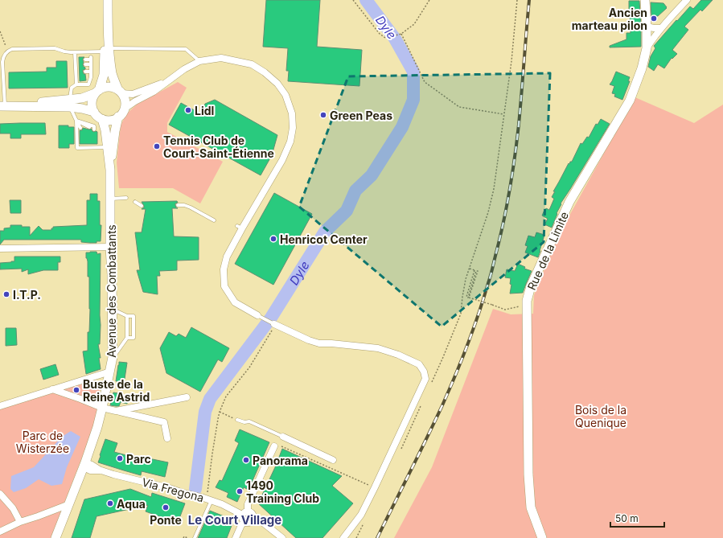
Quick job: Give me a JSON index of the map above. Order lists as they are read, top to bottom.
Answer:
{
  "streets": {
    "main road": ["Rue de la Limite", "Avenue des Combattants"],
    "street": ["Via Fregona"]
  },
  "crossings": [
    ["Avenue des Combattants", "Via Fregona"]
  ],
  "districts": ["Le Court Village"],
  "water": ["Dyle"],
  "parks": ["Bois de la Quenique", "Parc de Wisterzée"],
  "places": [
    "Ancien marteau pilon",
    "Lidl",
    "Green Peas",
    "Tennis Club de Court-Saint-Étienne",
    "Henricot Center",
    "I.T.P.",
    "Buste de la Reine Astrid",
    "Parc",
    "Panorama",
    "1490 Training Club",
    "Aqua",
    "Ponte"
  ],
  "scale_bar": "50 m"
}
